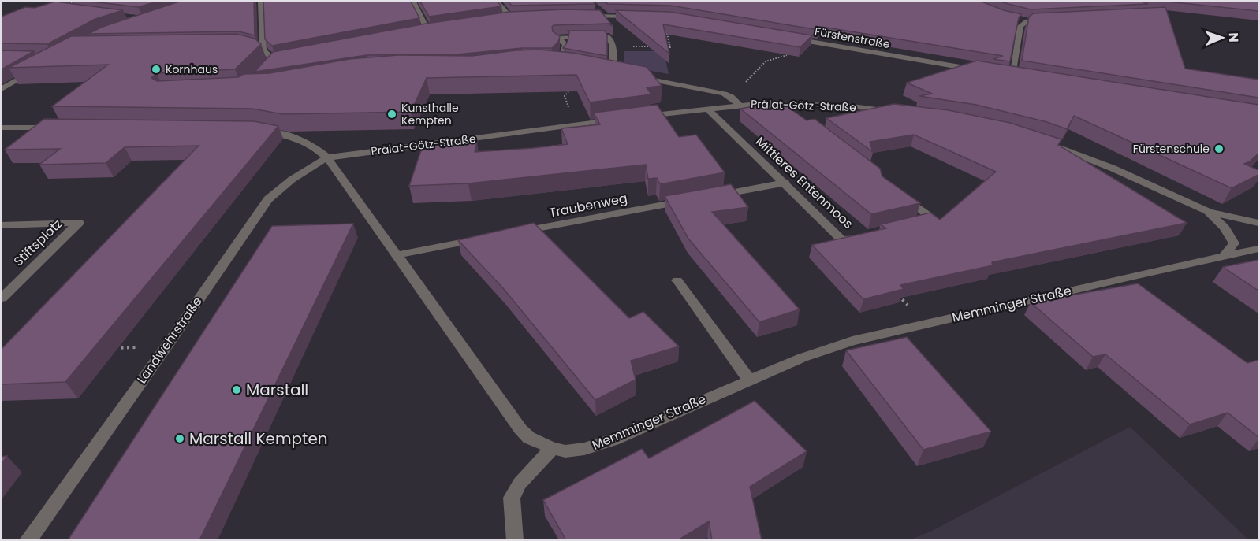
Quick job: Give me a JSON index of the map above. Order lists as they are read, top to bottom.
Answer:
{
  "streets": {
    "street": [
      "Fürstenstraße",
      "Prälat-Götz-Straße",
      "Mittleres Entenmoos",
      "Traubenweg",
      "Stiftsplatz",
      "Memminger Straße",
      "Landwehrstraße"
    ]
  },
  "crossings": [
    ["Prälat-Götz-Straße", "Mittleres Entenmoos"],
    ["Prälat-Götz-Straße", "Memminger Straße"],
    ["Prälat-Götz-Straße", "Landwehrstraße"],
    ["Memminger Straße", "Landwehrstraße"]
  ],
  "places": [
    "Kornhaus",
    "Kunsthalle Kempten",
    "Fürstenschule",
    "Marstall",
    "Marstall Kempten"
  ],
  "north": "right"
}
